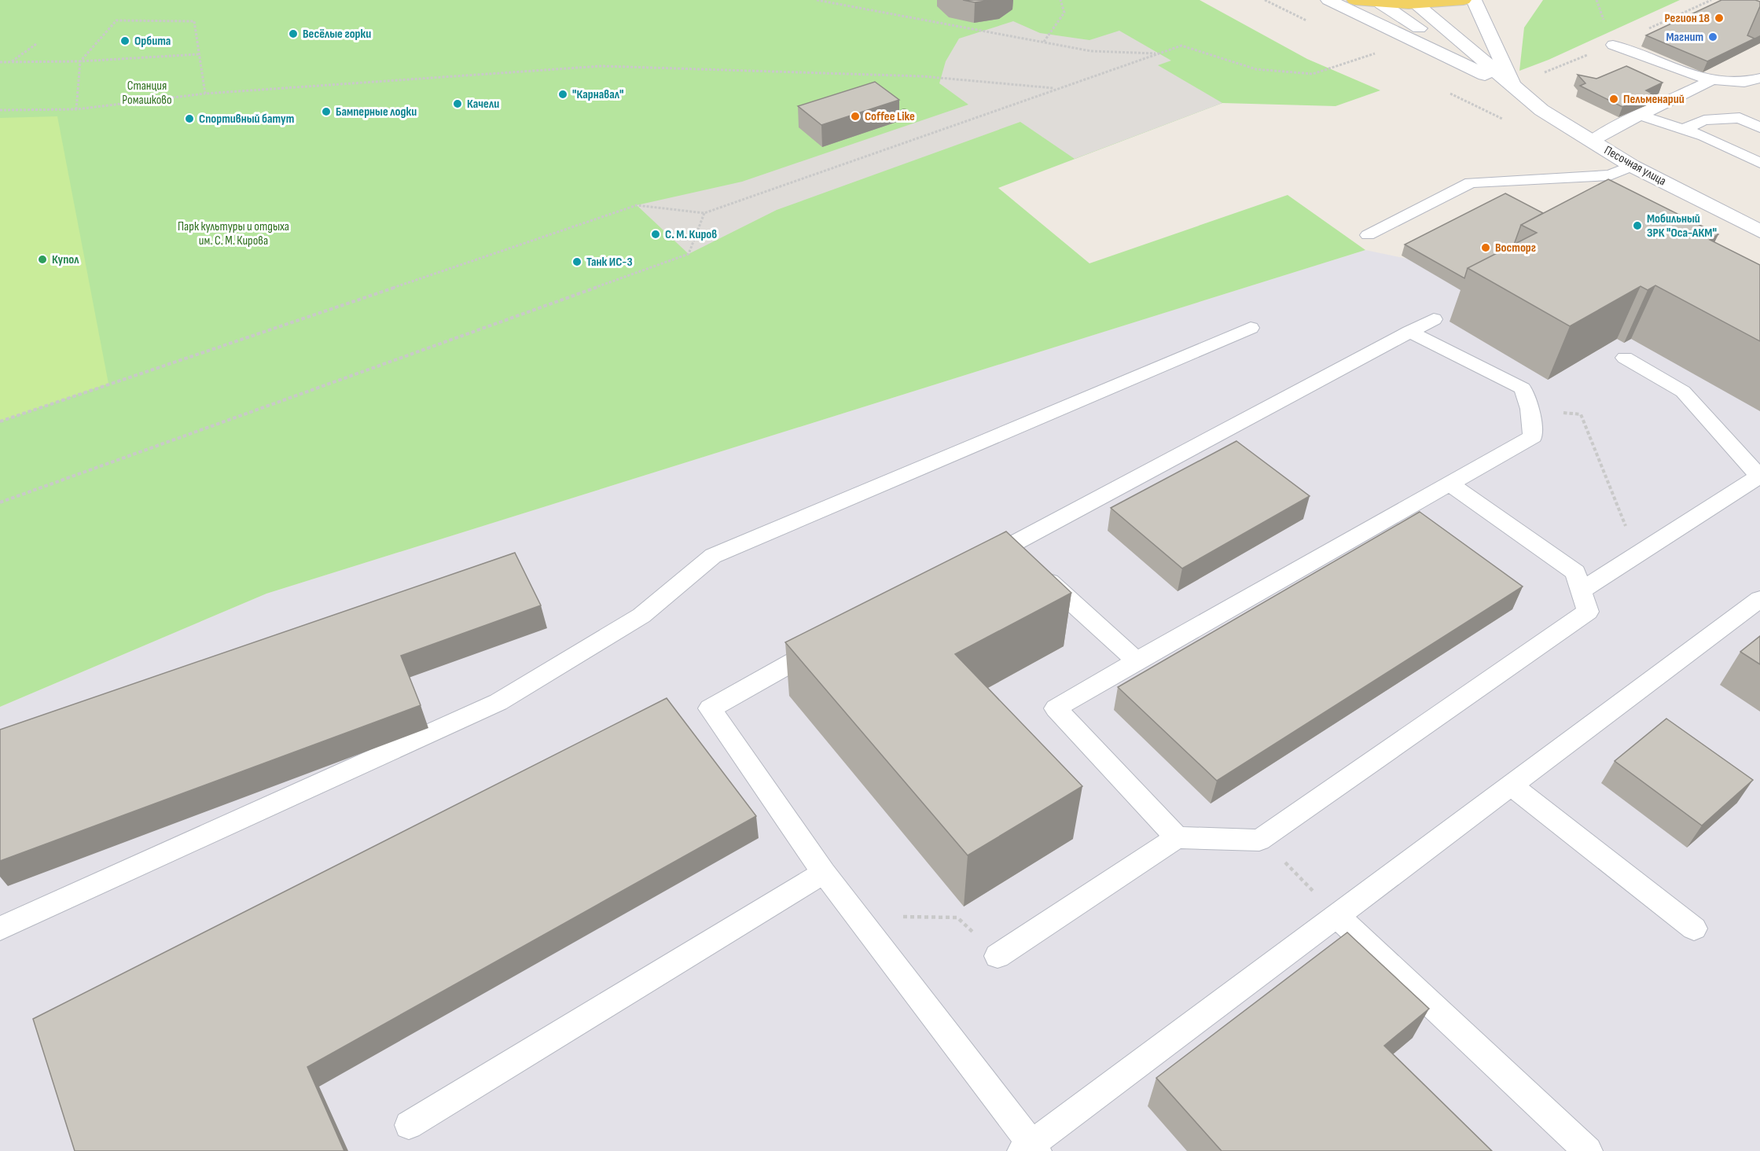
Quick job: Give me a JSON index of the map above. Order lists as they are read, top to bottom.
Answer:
{
  "streets": {
    "street": ["Песочная улица"]
  },
  "parks": ["Станция Ромашково", "Парк культуры и отдыха им. С. М. Кирова"],
  "places": [
    "Регион 18",
    "Весёлые горки",
    "Магнит",
    "Орбита",
    "\"Карнавал\"",
    "Пельменарий",
    "Качели",
    "Бамперные лодки",
    "Coffee Like",
    "Спортивный батут",
    "Мобильный ЗРК \"Оса-АКМ\"",
    "С. М. Киров",
    "Восторг",
    "Купол",
    "Танк ИС-3"
  ]
}
